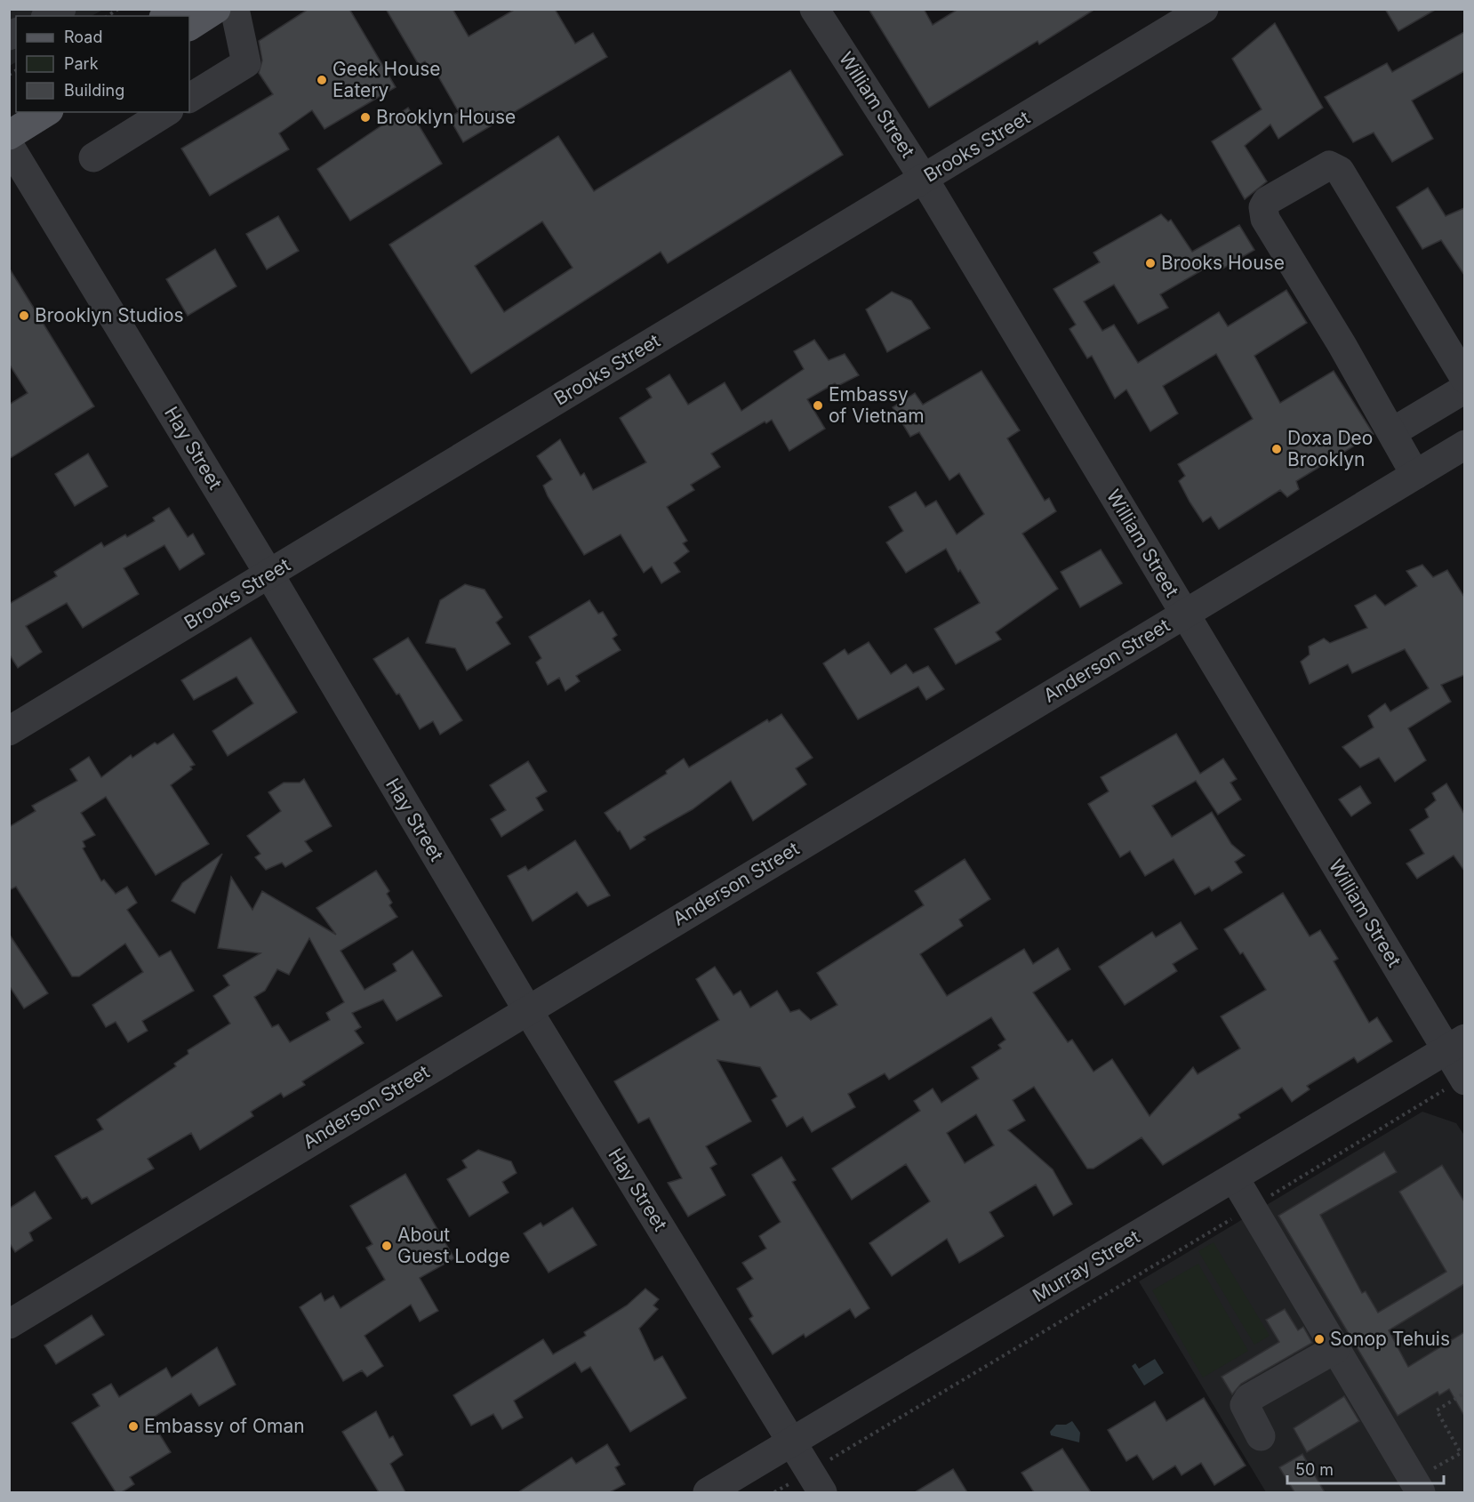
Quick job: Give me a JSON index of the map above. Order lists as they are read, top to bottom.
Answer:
{
  "streets": {
    "street": [
      "William Street",
      "Brooks Street",
      "Hay Street",
      "Anderson Street",
      "Murray Street"
    ]
  },
  "crossings": [
    ["William Street", "Brooks Street"],
    ["William Street", "Anderson Street"],
    ["William Street", "Murray Street"],
    ["Brooks Street", "Hay Street"],
    ["Hay Street", "Anderson Street"],
    ["Hay Street", "Murray Street"]
  ],
  "places": [
    "Geek House Eatery",
    "Brooklyn House",
    "Brooks House",
    "Brooklyn Studios",
    "Embassy of Vietnam",
    "Doxa Deo Brooklyn",
    "About Guest Lodge",
    "Sonop Tehuis",
    "Embassy of Oman"
  ],
  "legend": ["Road", "Park", "Building"],
  "scale_bar": "50 m"
}
